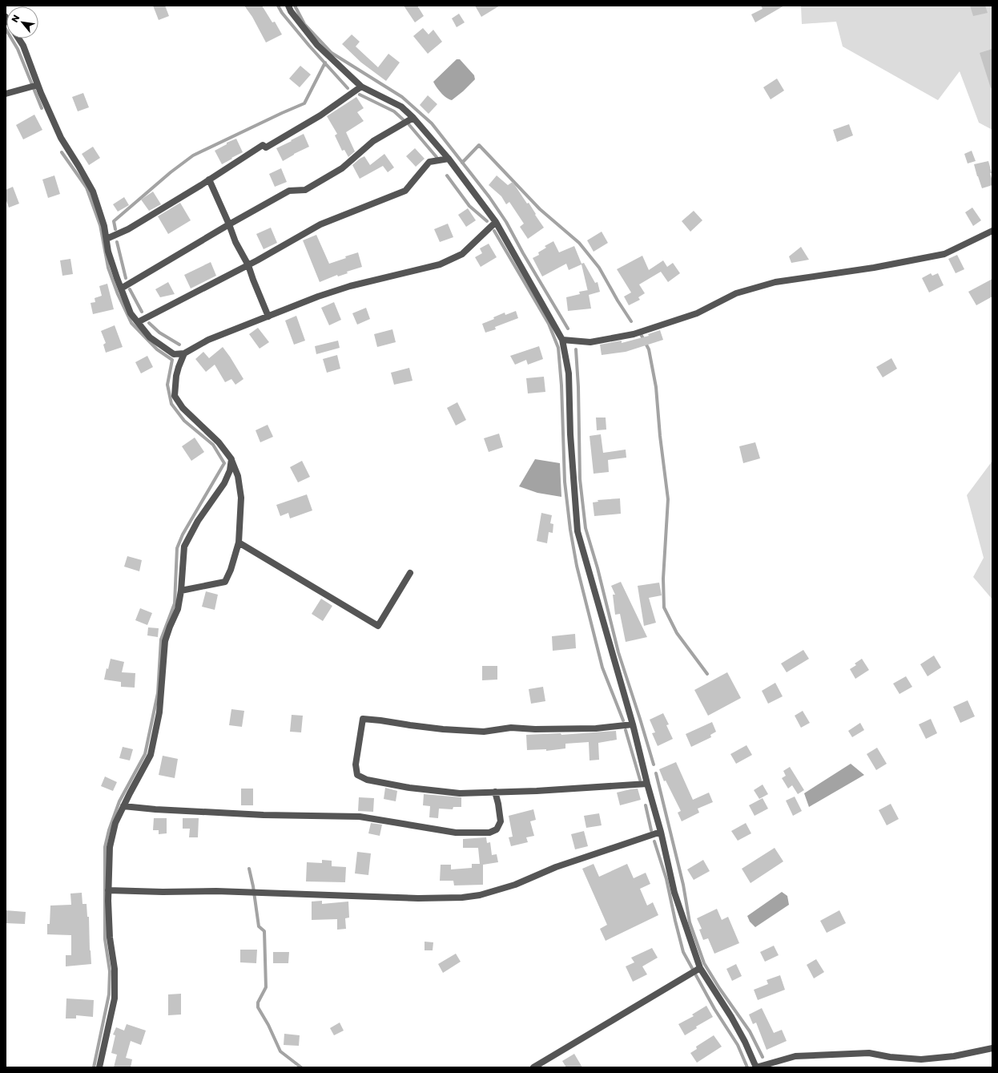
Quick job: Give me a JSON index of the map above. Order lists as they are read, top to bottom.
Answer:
{
  "north": "top left"
}
